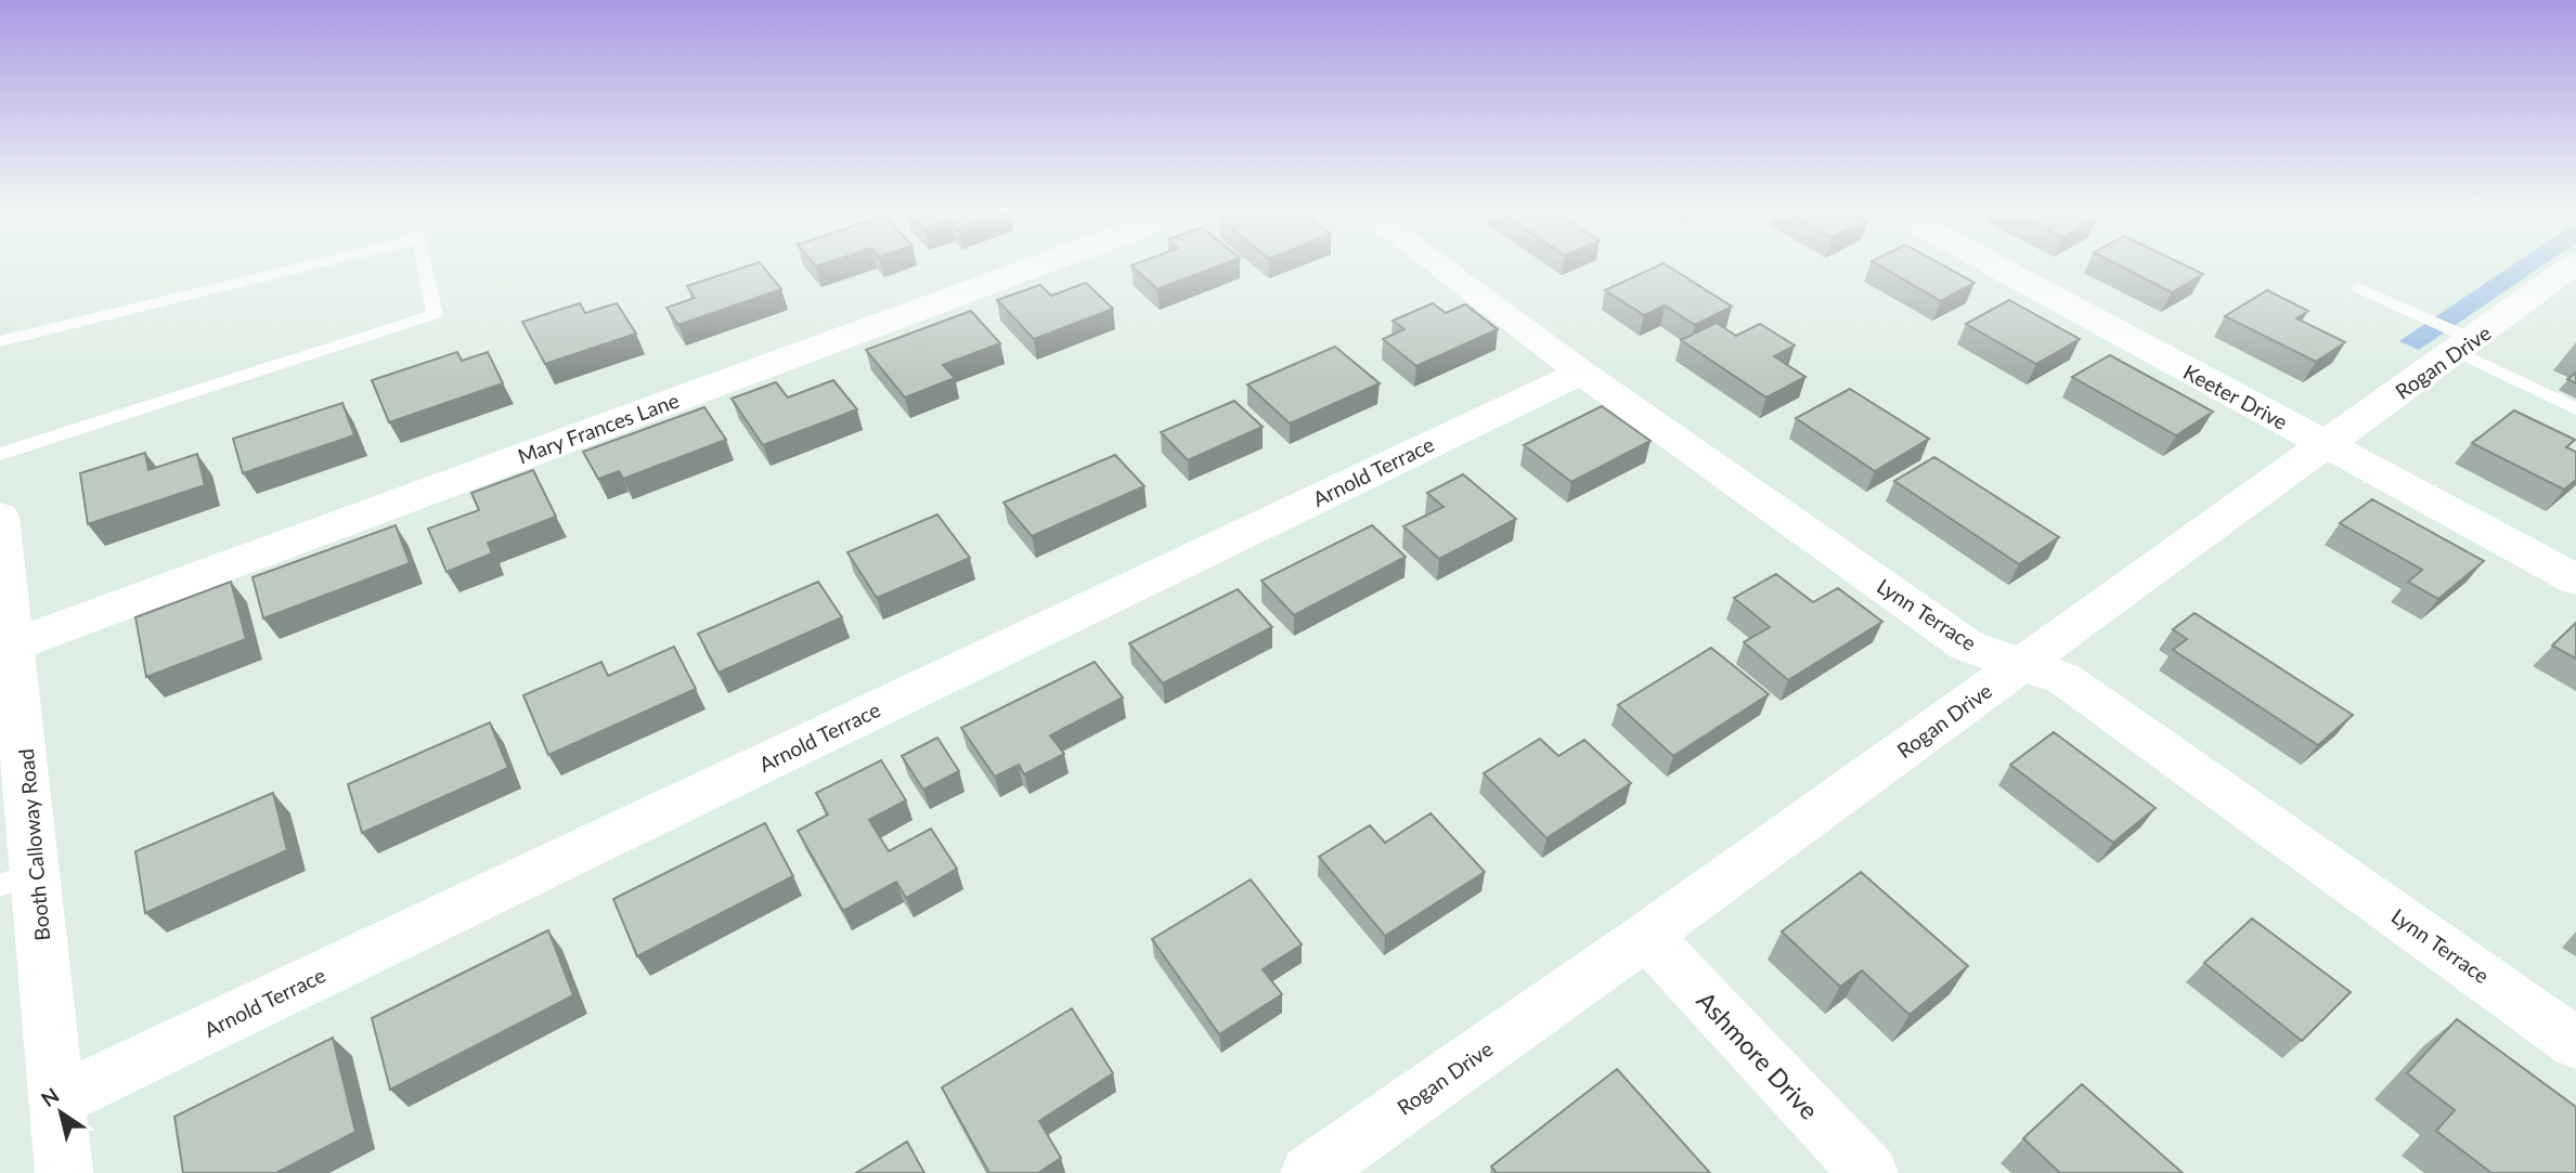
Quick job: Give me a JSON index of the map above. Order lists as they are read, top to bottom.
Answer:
{
  "streets": {
    "street": [
      "Rogan Drive",
      "Keeter Drive",
      "Mary Frances Lane",
      "Arnold Terrace",
      "Lynn Terrace",
      "Booth Calloway Road",
      "Ashmore Drive"
    ]
  },
  "crossings": [
    ["Rogan Drive", "Keeter Drive"],
    ["Rogan Drive", "Lynn Terrace"],
    ["Rogan Drive", "Ashmore Drive"],
    ["Mary Frances Lane", "Booth Calloway Road"],
    ["Arnold Terrace", "Lynn Terrace"],
    ["Arnold Terrace", "Booth Calloway Road"]
  ],
  "north": "top left"
}
